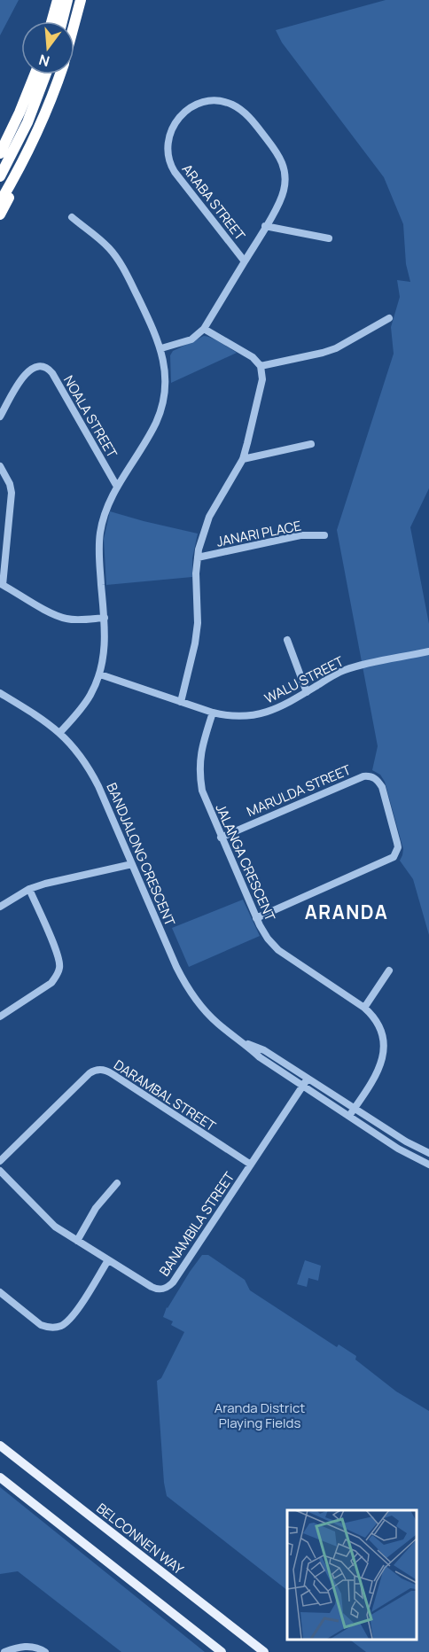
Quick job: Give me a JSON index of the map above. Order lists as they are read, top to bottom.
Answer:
{
  "streets": {
    "main road": ["BELCONNEN WAY"],
    "street": [
      "ARABA STREET",
      "NOALA STREET",
      "JANARI PLACE",
      "WALU STREET",
      "MARULDA STREET",
      "BANDJALONG CRESCENT",
      "JALANGA CRESCENT",
      "DARAMBAL STREET",
      "BANAMBILA STREET"
    ]
  },
  "crossings": [
    ["WALU STREET", "JALANGA CRESCENT"],
    ["MARULDA STREET", "JALANGA CRESCENT"],
    ["BANDJALONG CRESCENT", "JALANGA CRESCENT"],
    ["BANDJALONG CRESCENT", "BANAMBILA STREET"],
    ["DARAMBAL STREET", "BANAMBILA STREET"]
  ],
  "districts": ["ARANDA"],
  "parks": ["Aranda District Playing Fields"],
  "north": "bottom"
}
